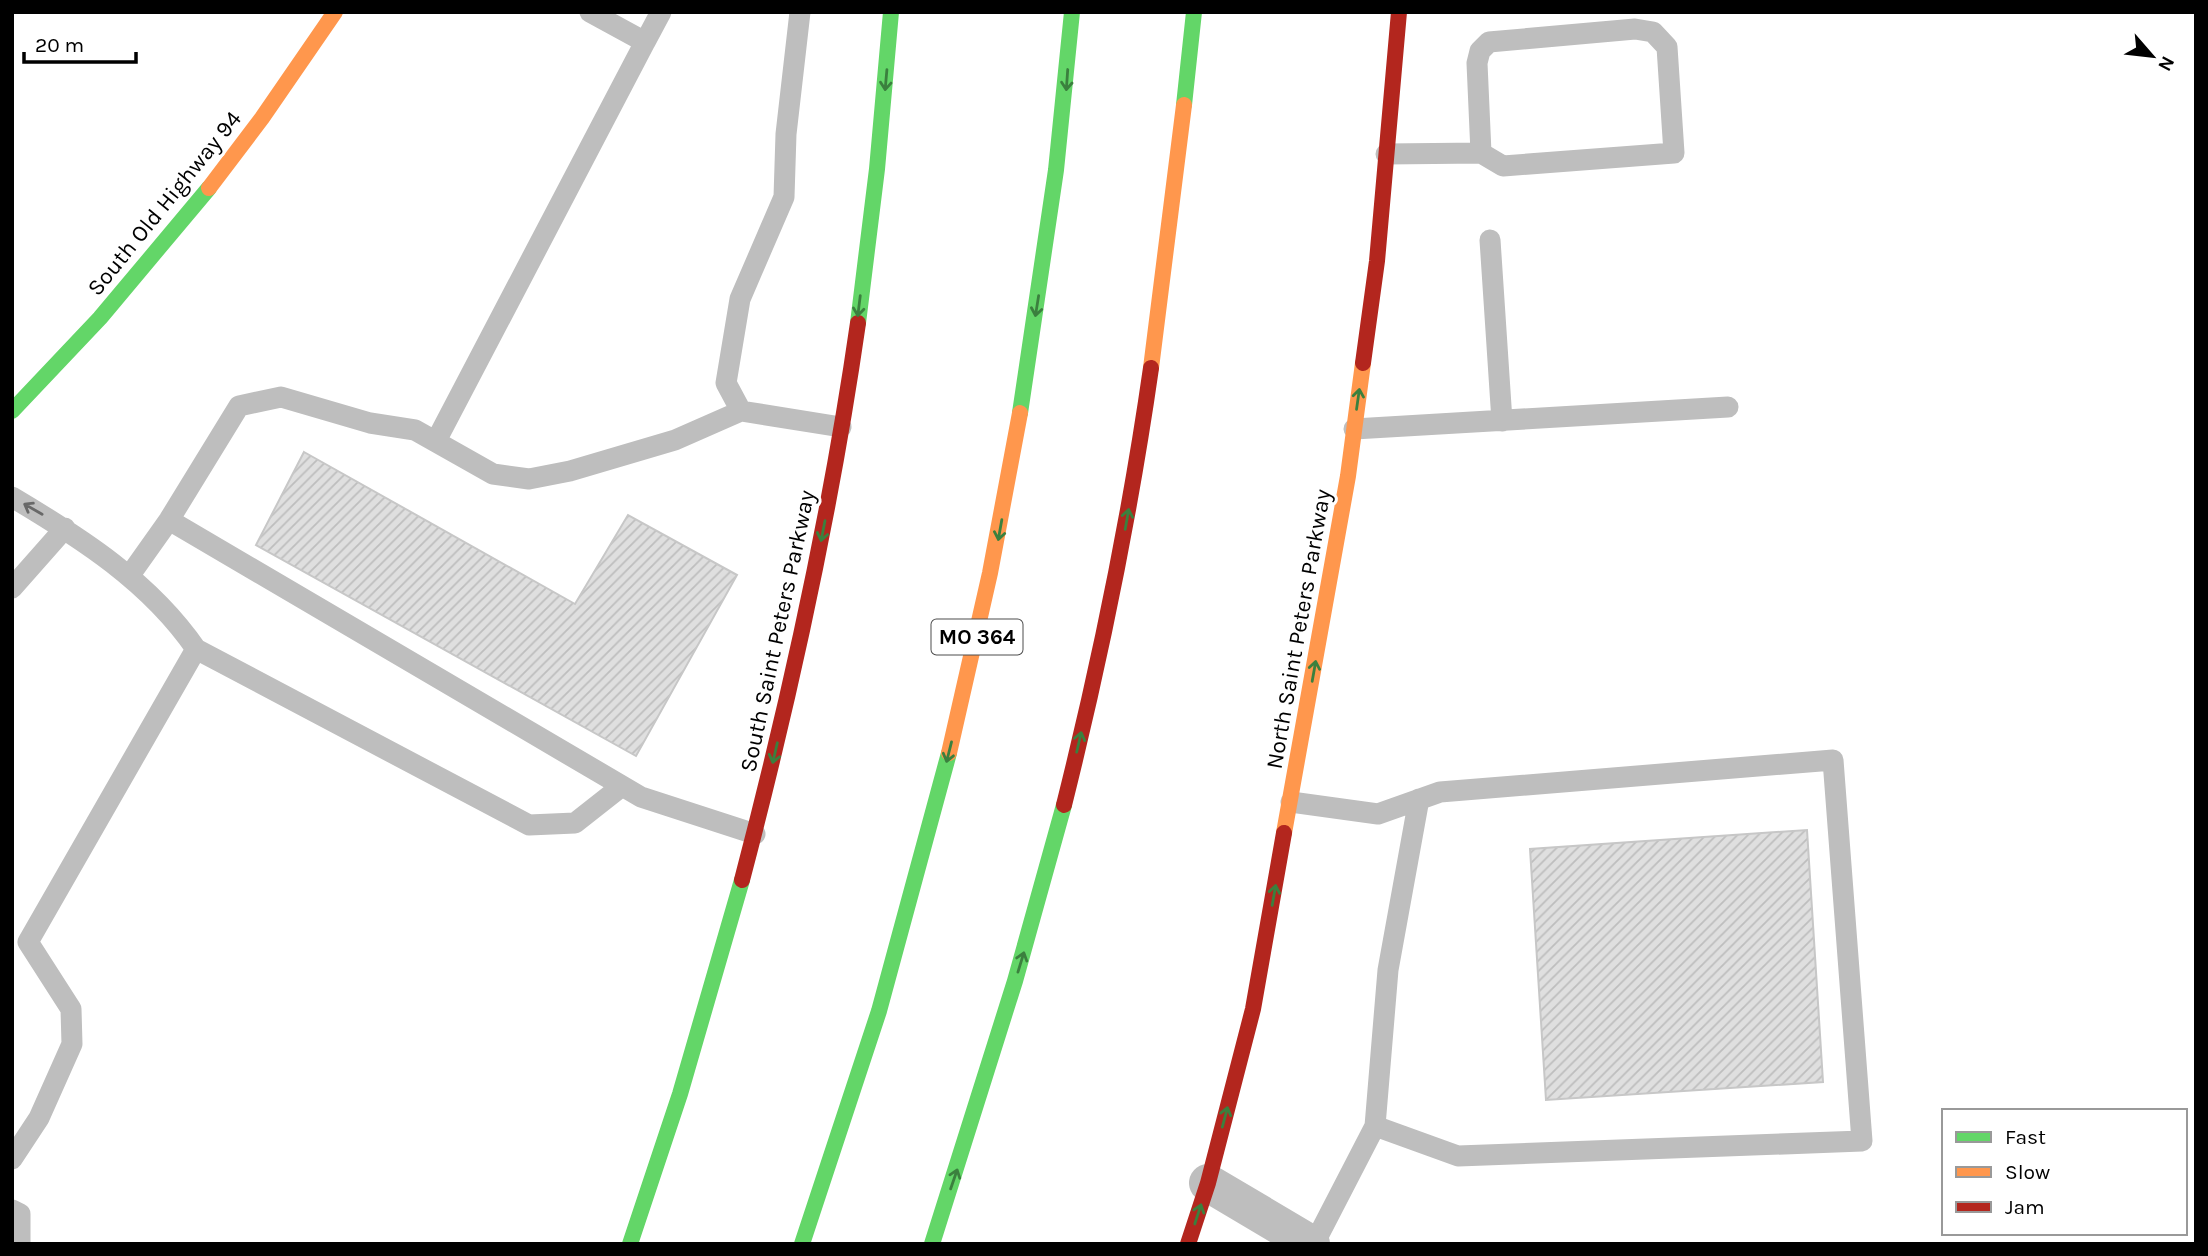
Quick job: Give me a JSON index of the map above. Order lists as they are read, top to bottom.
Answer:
{
  "streets": {
    "main road": [
      "South Old Highway 94",
      "North Saint Peters Parkway",
      "South Saint Peters Parkway",
      "MO 364"
    ]
  },
  "one_way": ["North Saint Peters Parkway", "South Saint Peters Parkway"],
  "legend": ["Fast", "Slow", "Jam"],
  "scale_bar": "20 m",
  "north": "bottom right"
}
